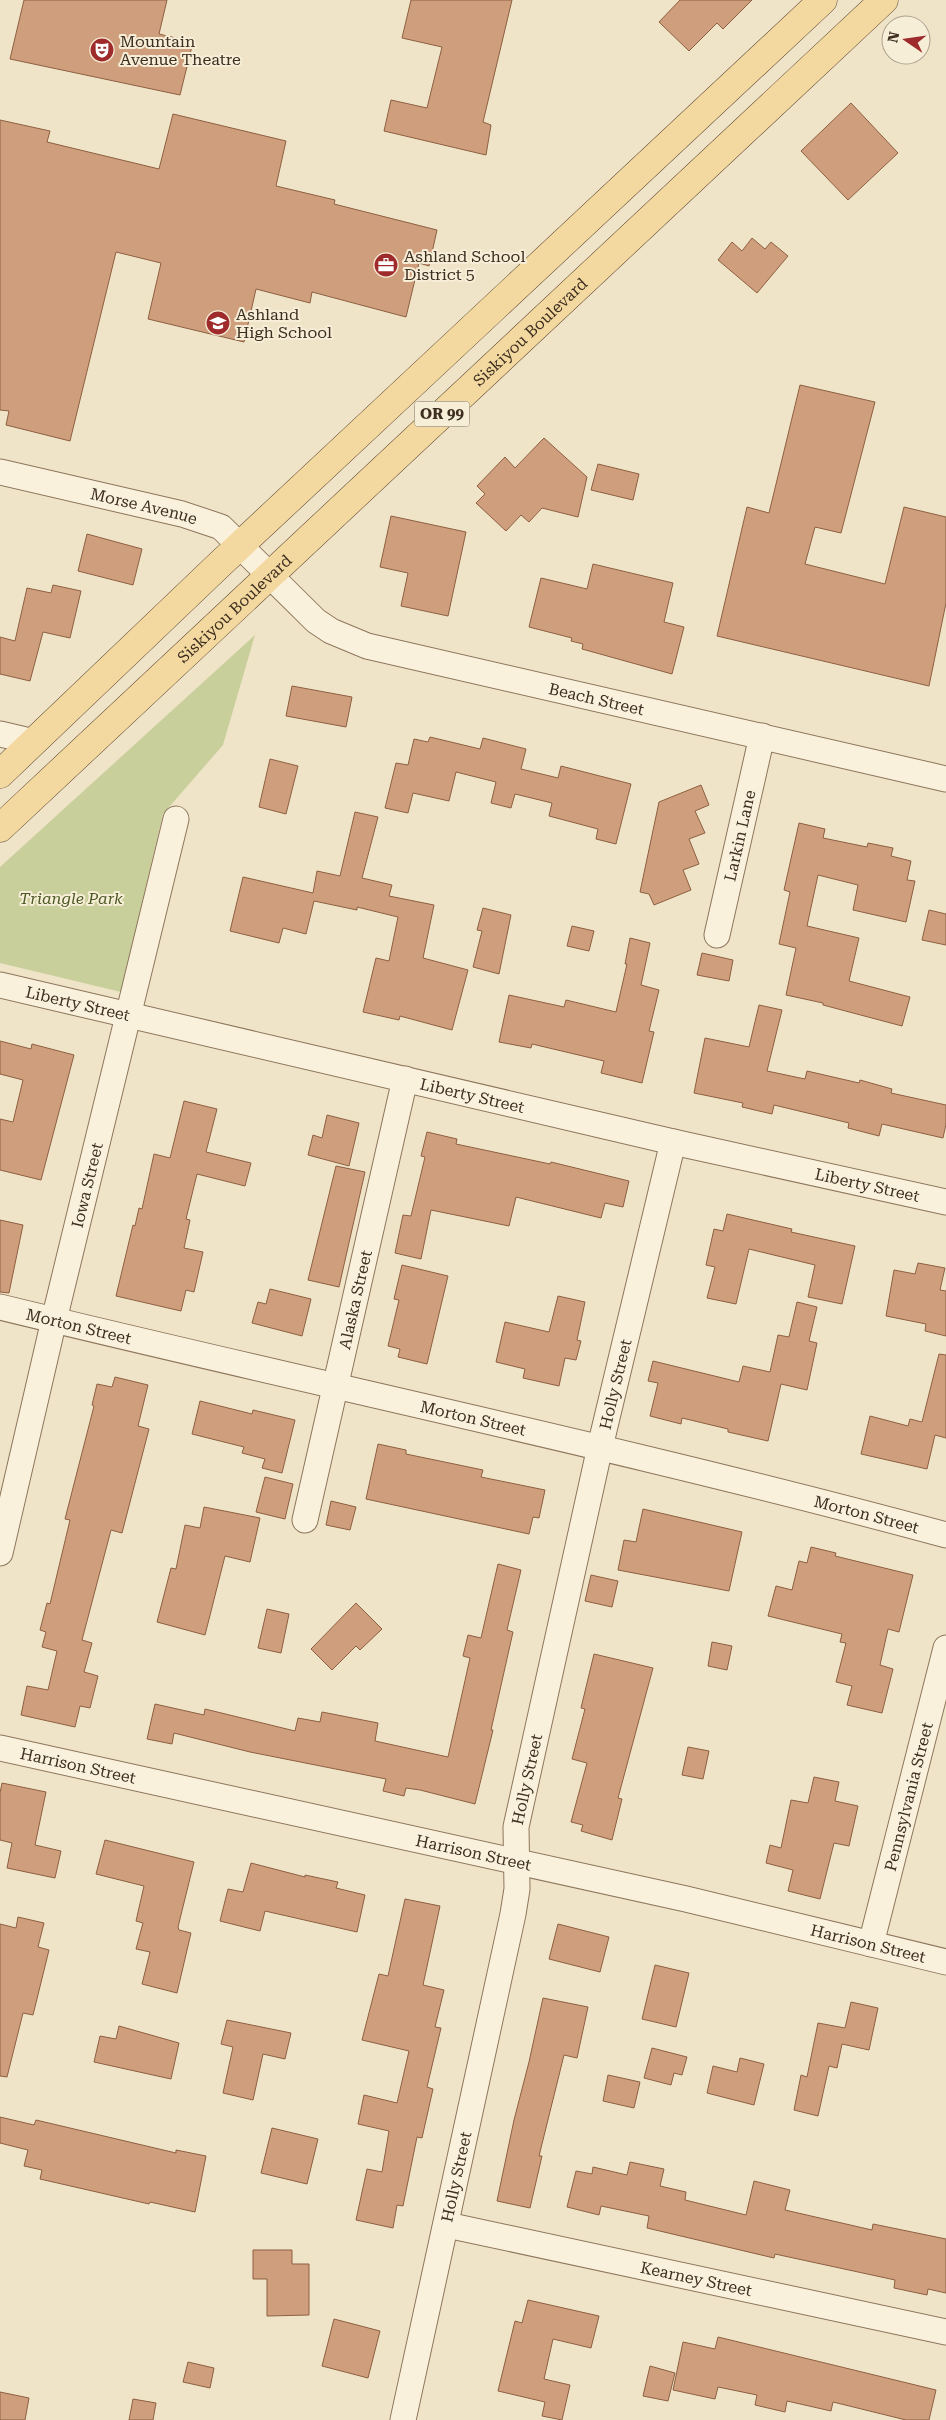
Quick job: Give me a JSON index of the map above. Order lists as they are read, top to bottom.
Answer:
{
  "streets": {
    "main road": ["Siskiyou Boulevard", "OR 99"],
    "street": [
      "Morse Avenue",
      "Beach Street",
      "Larkin Lane",
      "Liberty Street",
      "Iowa Street",
      "Alaska Street",
      "Morton Street",
      "Holly Street",
      "Harrison Street",
      "Pennsylvania Street",
      "Kearney Street"
    ]
  },
  "crossings": [
    ["Siskiyou Boulevard", "Morse Avenue"],
    ["Siskiyou Boulevard", "Beach Street"],
    ["OR 99", "Morse Avenue"],
    ["Morse Avenue", "Beach Street"],
    ["Beach Street", "Larkin Lane"],
    ["Liberty Street", "Iowa Street"],
    ["Liberty Street", "Alaska Street"],
    ["Liberty Street", "Holly Street"],
    ["Iowa Street", "Morton Street"],
    ["Alaska Street", "Morton Street"],
    ["Morton Street", "Holly Street"],
    ["Holly Street", "Harrison Street"],
    ["Holly Street", "Kearney Street"],
    ["Harrison Street", "Pennsylvania Street"]
  ],
  "parks": ["Triangle Park"],
  "places": {
    "theatre": ["Mountain Avenue Theatre"],
    "office": ["Ashland School District 5"],
    "school or university": ["Ashland High School"]
  },
  "north": "left"
}
